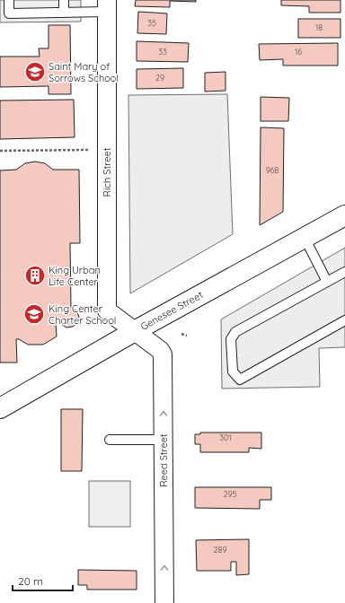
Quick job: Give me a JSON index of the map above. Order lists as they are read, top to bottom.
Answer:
{
  "streets": {
    "main road": ["Genesee Street"],
    "street": ["Rich Street", "Reed Street"]
  },
  "crossings": [
    ["Rich Street", "Genesee Street"],
    ["Rich Street", "Reed Street"],
    ["Genesee Street", "Reed Street"]
  ],
  "one_way": ["Reed Street"],
  "places": {
    "school or university": ["Saint Mary of Sorrows School", "King Center Charter School"],
    "building": ["King Urban Life Center"]
  },
  "house_numbers": [
    "35",
    "18",
    "33",
    "16",
    "29",
    "968",
    "301",
    "295",
    "289"
  ],
  "scale_bar": "20 m"
}
